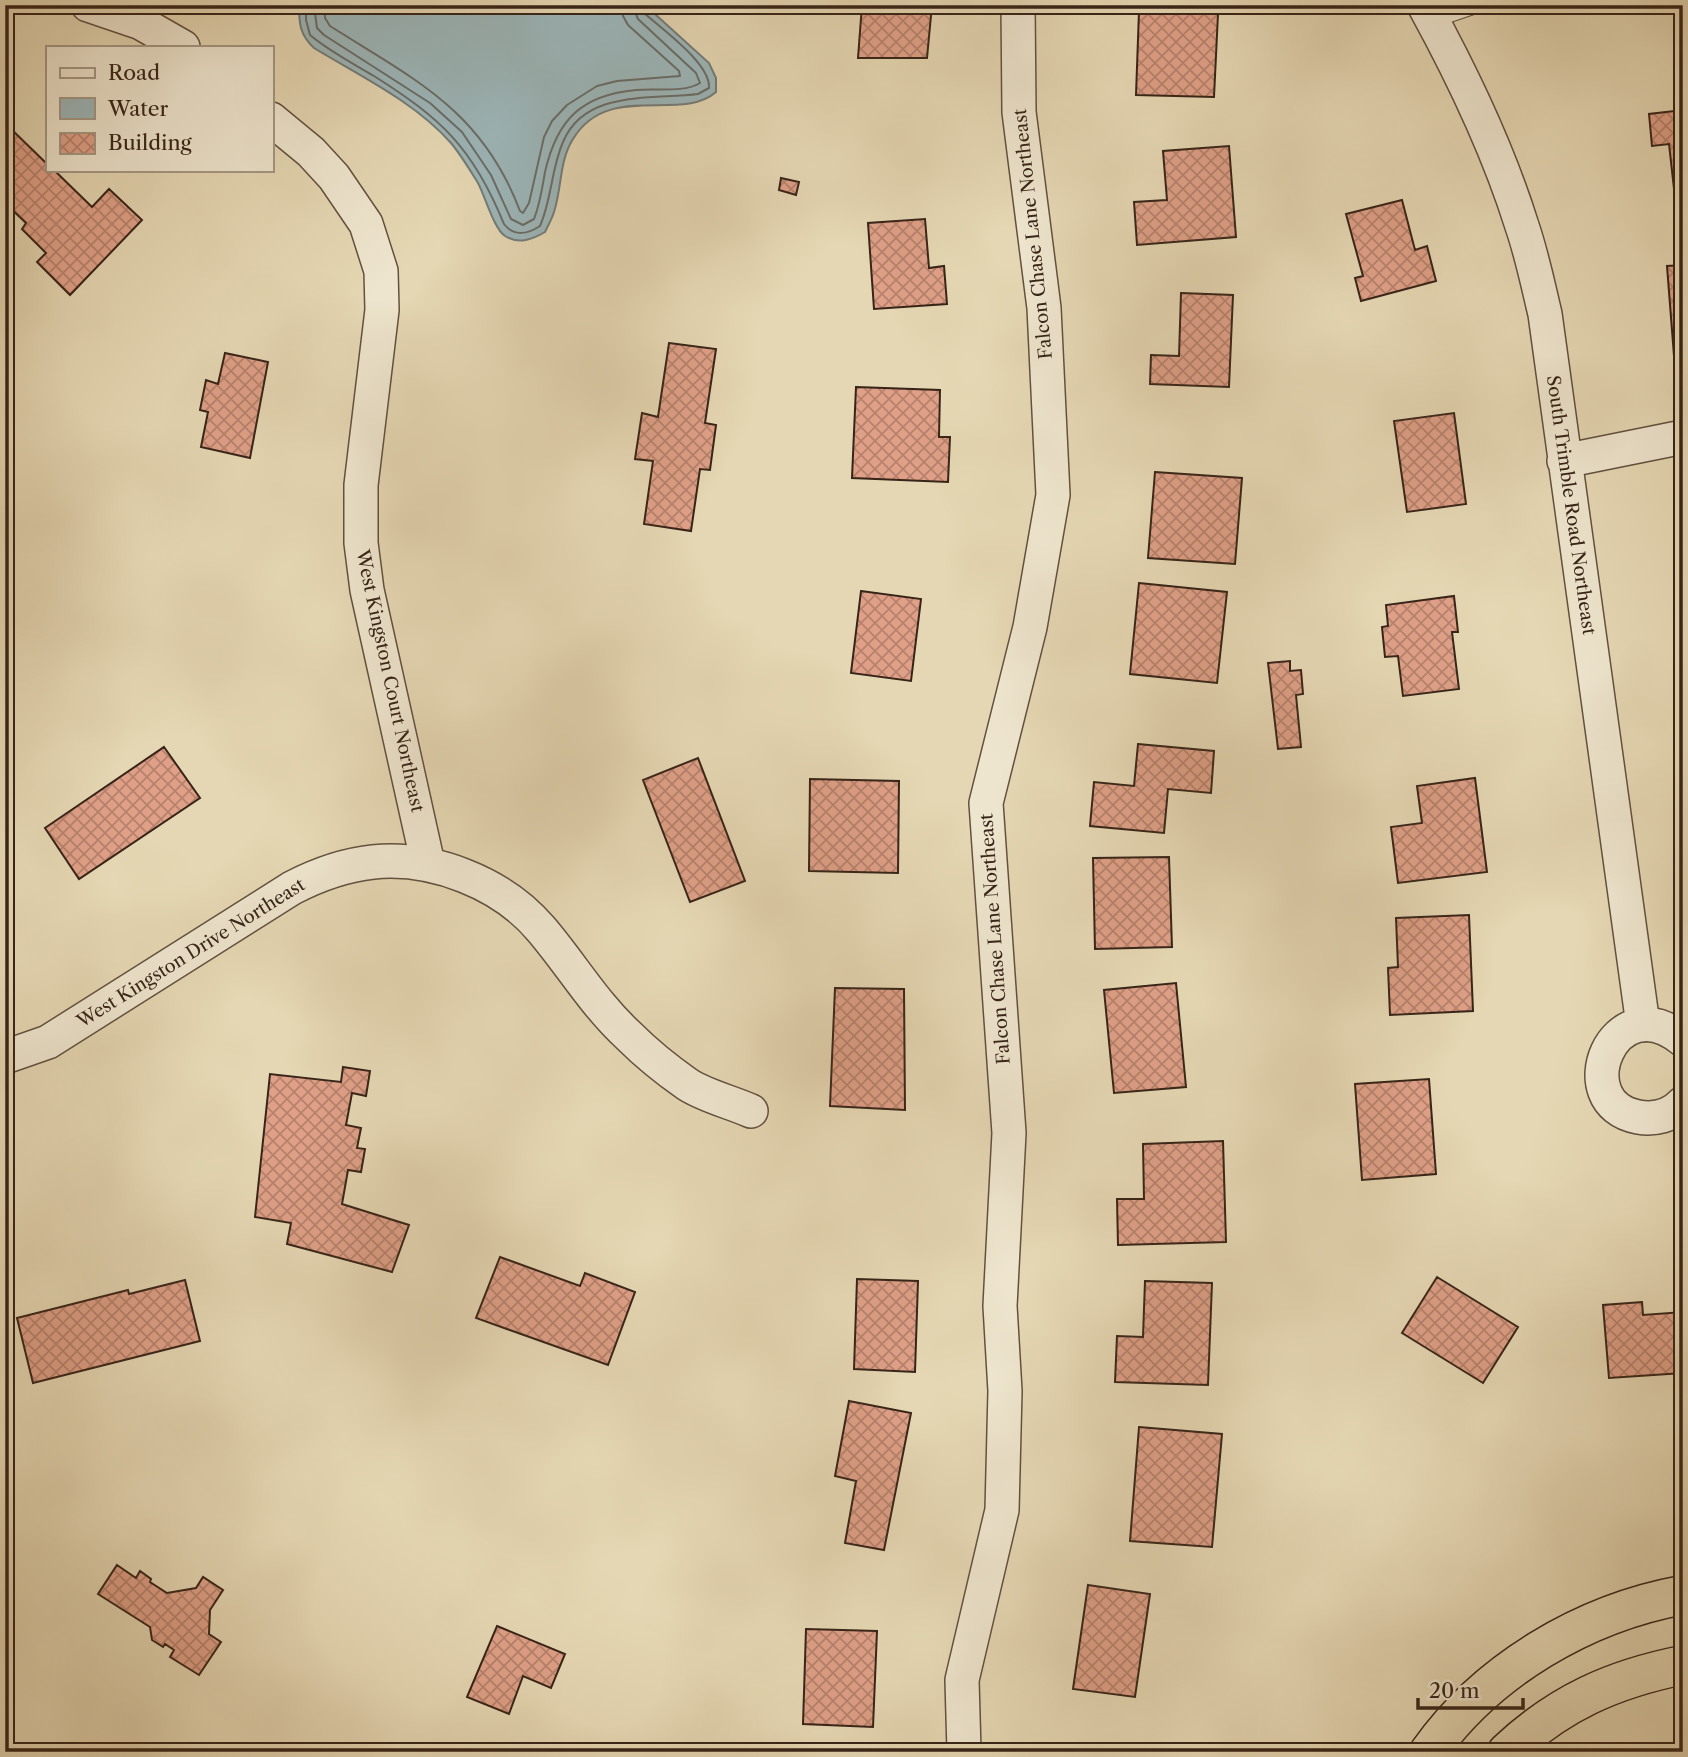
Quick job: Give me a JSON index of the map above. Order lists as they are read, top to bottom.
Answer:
{
  "streets": {
    "street": [
      "Falcon Chase Lane Northeast",
      "South Trimble Road Northeast",
      "West Kingston Court Northeast",
      "West Kingston Drive Northeast"
    ]
  },
  "crossings": [
    ["West Kingston Court Northeast", "West Kingston Drive Northeast"]
  ],
  "legend": ["Road", "Water", "Building"],
  "scale_bar": "20 m"
}
